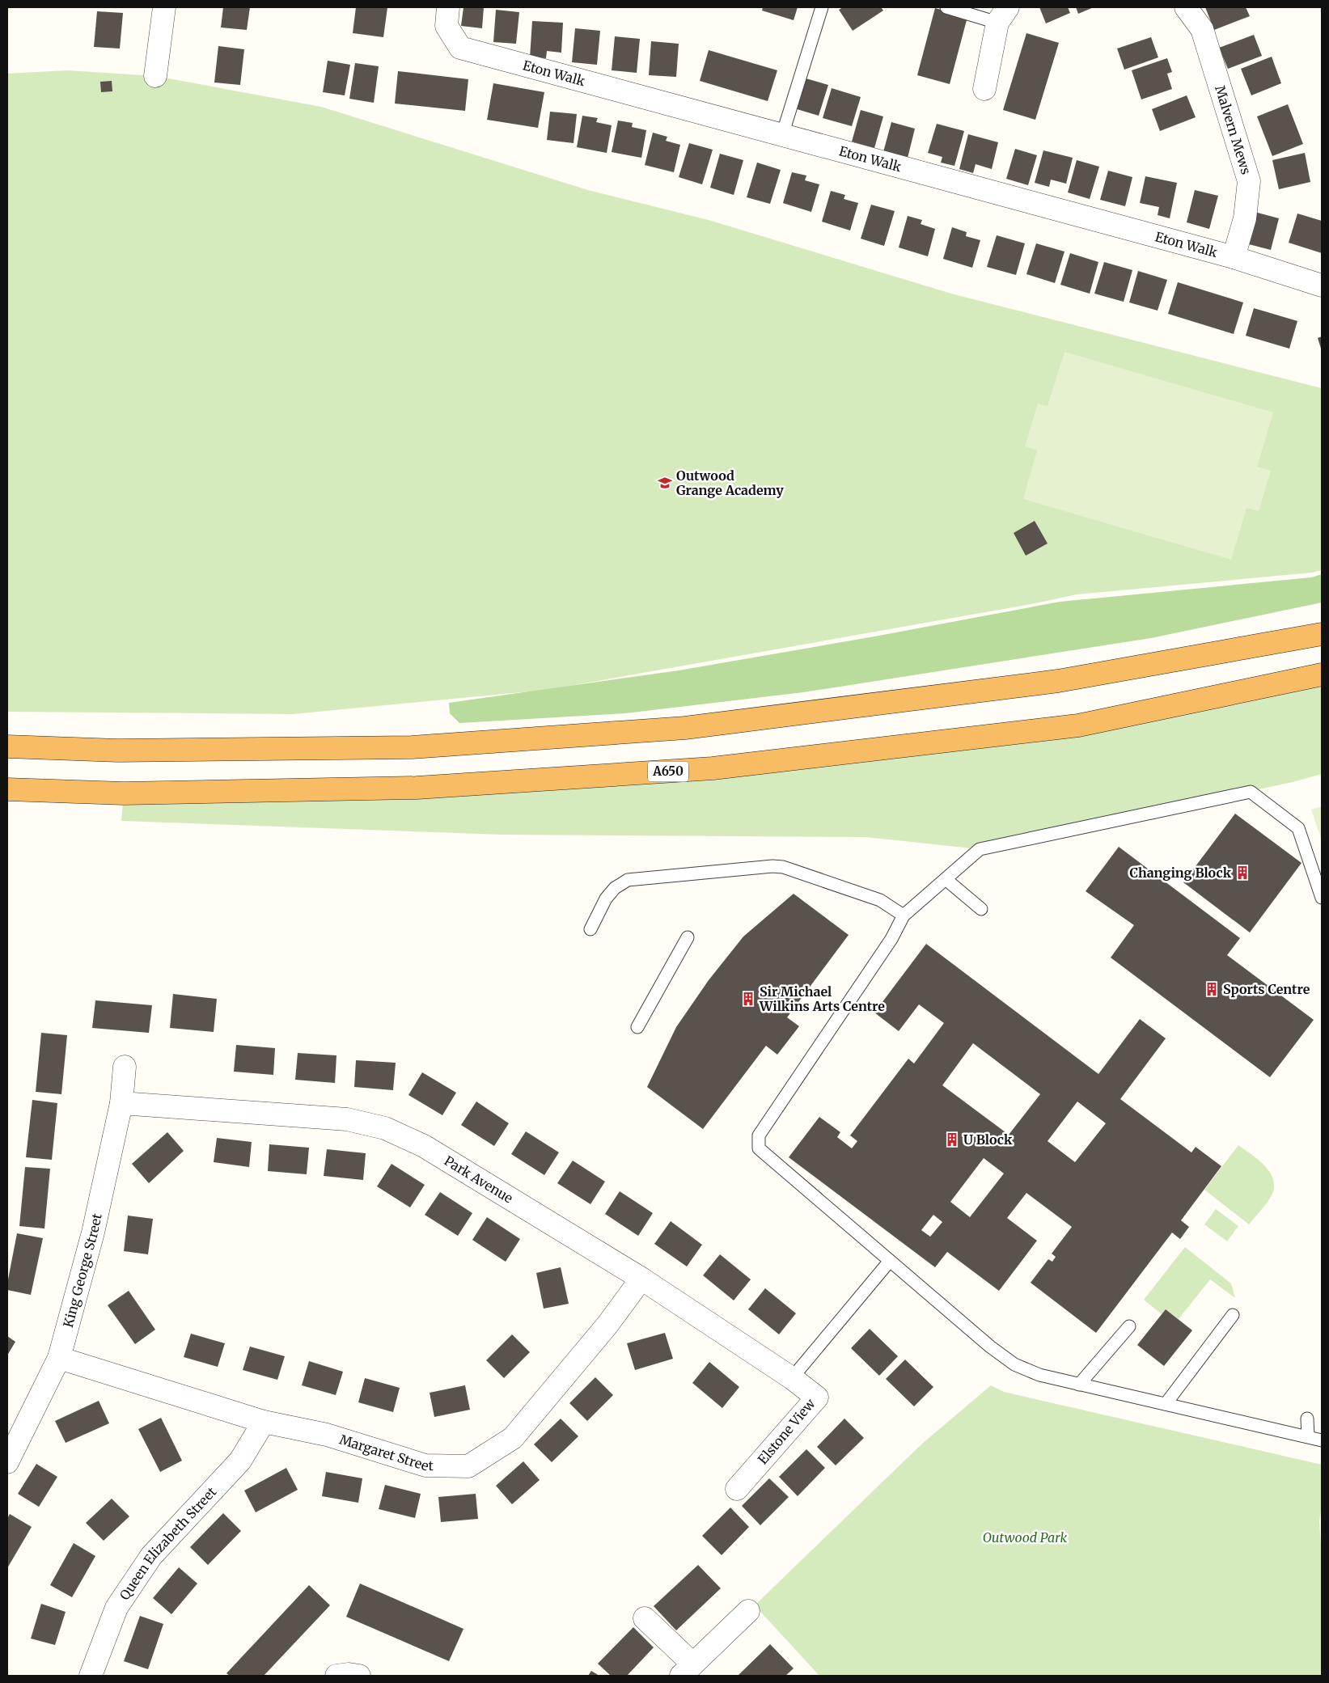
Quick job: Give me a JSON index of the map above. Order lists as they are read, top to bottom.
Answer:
{
  "streets": {
    "highway": ["A650"],
    "street": [
      "Eton Walk",
      "Malvern Mews",
      "Park Avenue",
      "King George Street",
      "Elstone View",
      "Margaret Street",
      "Queen Elizabeth Street"
    ]
  },
  "crossings": [
    ["Eton Walk", "Malvern Mews"],
    ["Park Avenue", "King George Street"],
    ["Park Avenue", "Elstone View"],
    ["Park Avenue", "Margaret Street"],
    ["King George Street", "Margaret Street"],
    ["Margaret Street", "Queen Elizabeth Street"]
  ],
  "parks": ["Outwood Park"],
  "places": {
    "school or university": ["Outwood Grange Academy"],
    "building": [
      "Changing Block",
      "Sports Centre",
      "Sir Michael Wilkins Arts Centre",
      "U Block"
    ]
  }
}
